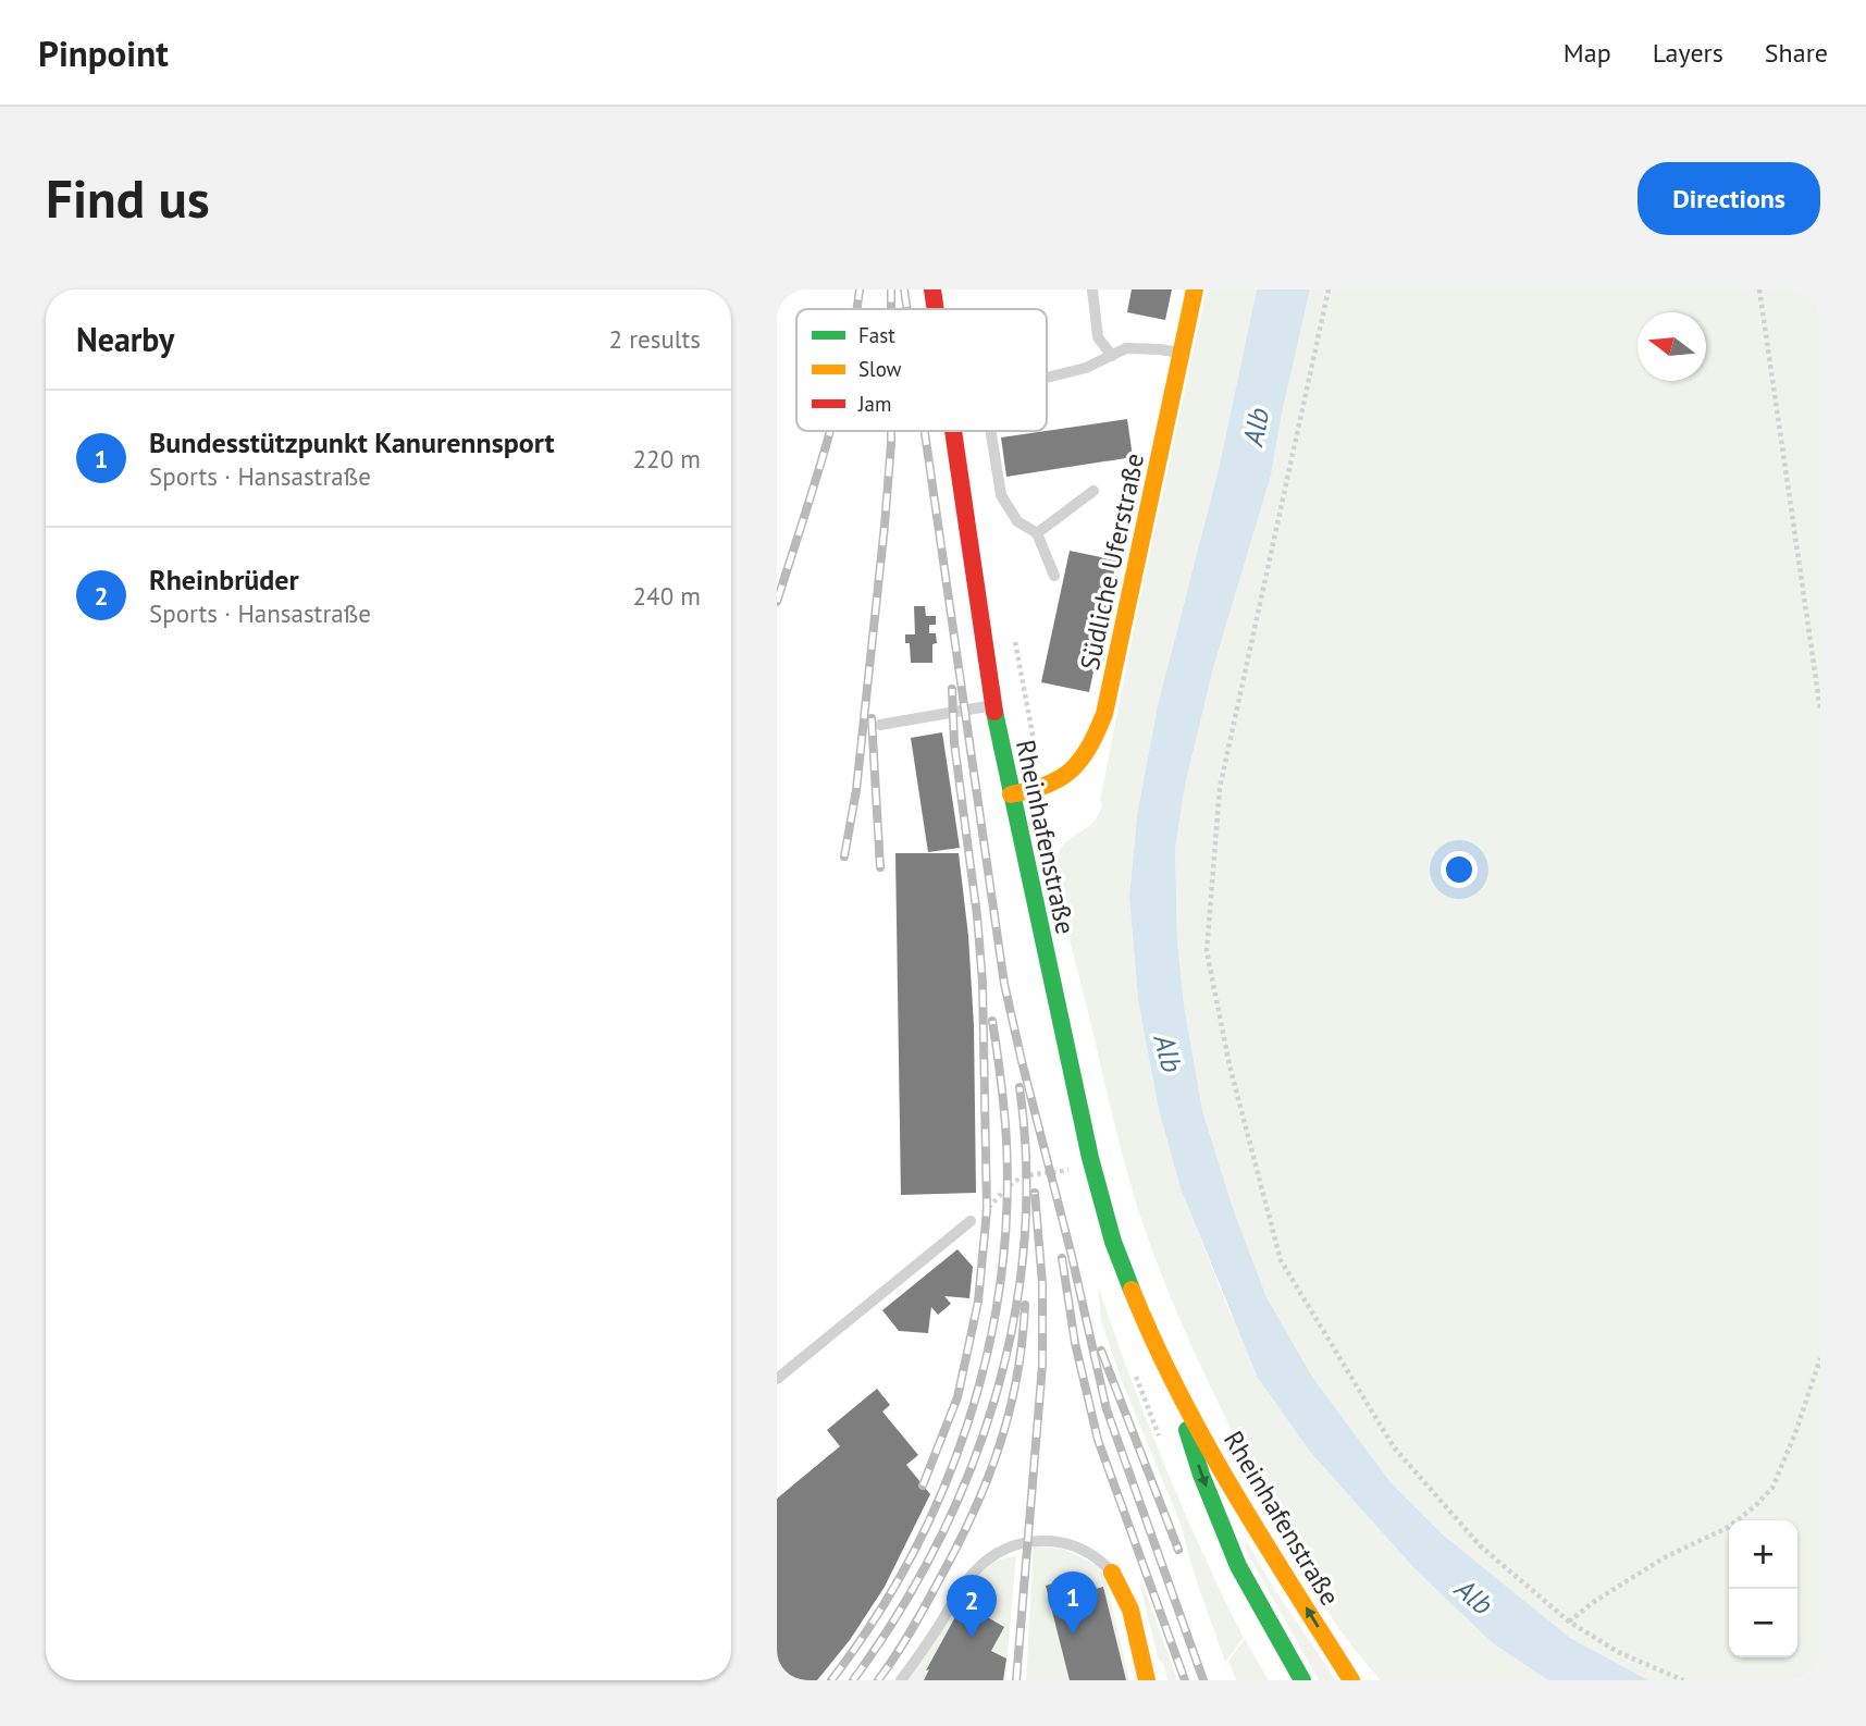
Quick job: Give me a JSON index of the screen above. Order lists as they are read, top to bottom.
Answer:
{
  "streets": {
    "main road": ["Südliche Uferstraße", "Rheinhafenstraße"]
  },
  "crossings": [
    ["Südliche Uferstraße", "Rheinhafenstraße"]
  ],
  "water": ["Alb"],
  "legend": ["Fast", "Slow", "Jam"],
  "north": "left",
  "page": {
    "header": "Pinpoint",
    "nav": ["Map", "Layers", "Share"],
    "buttons": "Directions",
    "title": "Find us",
    "heading": ["Nearby", "2 results"],
    "list": [
      {
        "mark": "1",
        "name": "Bundesstützpunkt Kanurennsport",
        "note": "Sports · Hansastraße",
        "value": "220 m"
      },
      {
        "mark": "2",
        "name": "Rheinbrüder",
        "note": "Sports · Hansastraße",
        "value": "240 m"
      }
    ],
    "map_buttons": ["+", "−"],
    "pins": ["1", "2"]
  }
}
